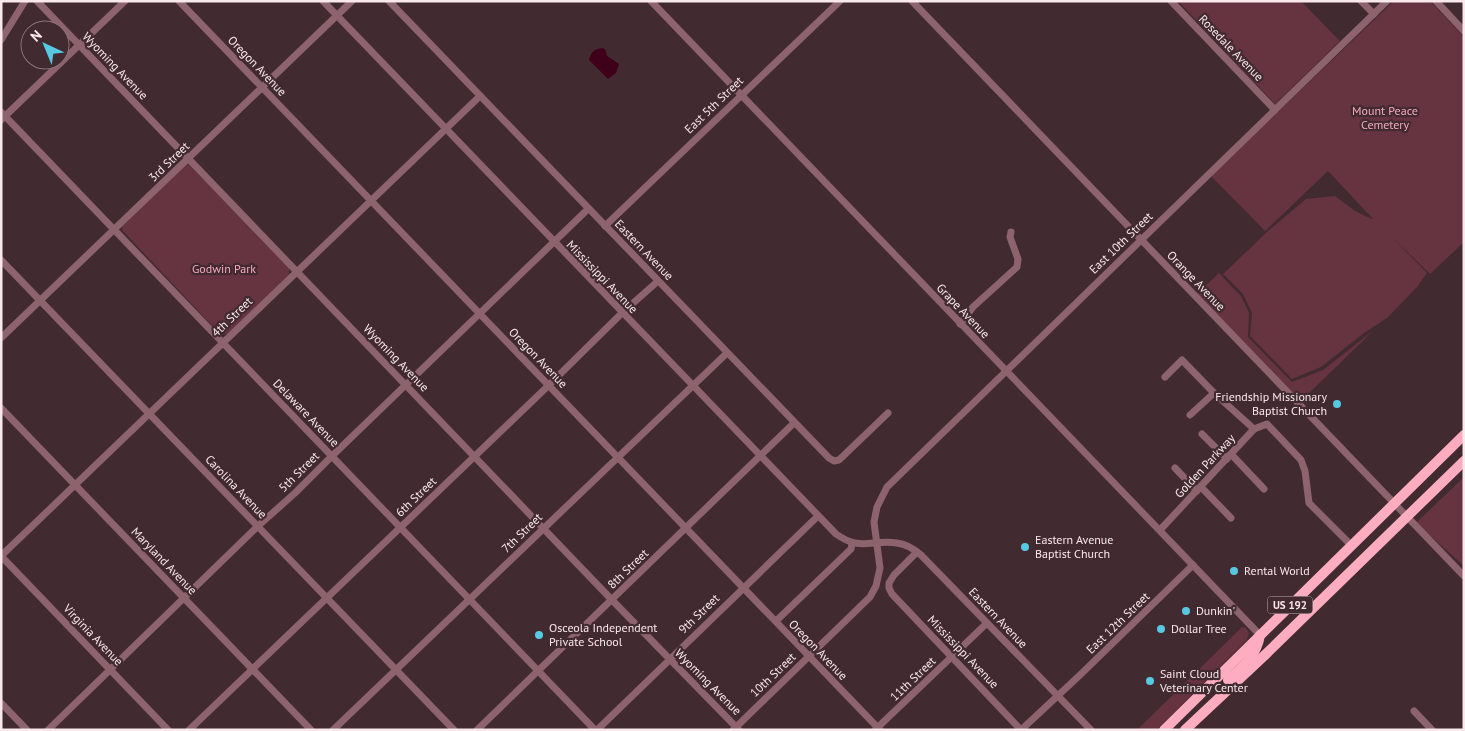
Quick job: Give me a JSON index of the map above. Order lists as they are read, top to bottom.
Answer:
{
  "streets": {
    "highway": ["US 192"],
    "street": [
      "Rosedale Avenue",
      "Wyoming Avenue",
      "Oregon Avenue",
      "East 5th Street",
      "3rd Street",
      "East 10th Street",
      "Eastern Avenue",
      "Mississippi Avenue",
      "Orange Avenue",
      "Grape Avenue",
      "4th Street",
      "Delaware Avenue",
      "Golden Parkway",
      "5th Street",
      "Carolina Avenue",
      "6th Street",
      "7th Street",
      "Maryland Avenue",
      "8th Street",
      "9th Street",
      "East 12th Street",
      "Virginia Avenue",
      "10th Street",
      "11th Street"
    ]
  },
  "crossings": [
    ["Rosedale Avenue", "East 10th Street"],
    ["Wyoming Avenue", "3rd Street"],
    ["Wyoming Avenue", "4th Street"],
    ["Wyoming Avenue", "5th Street"],
    ["Wyoming Avenue", "6th Street"],
    ["Wyoming Avenue", "7th Street"],
    ["Wyoming Avenue", "8th Street"],
    ["Wyoming Avenue", "9th Street"],
    ["Wyoming Avenue", "10th Street"],
    ["Oregon Avenue", "3rd Street"],
    ["Oregon Avenue", "4th Street"],
    ["Oregon Avenue", "5th Street"],
    ["Oregon Avenue", "6th Street"],
    ["Oregon Avenue", "7th Street"],
    ["Oregon Avenue", "8th Street"],
    ["Oregon Avenue", "9th Street"],
    ["Oregon Avenue", "10th Street"],
    ["Oregon Avenue", "11th Street"],
    ["East 5th Street", "Eastern Avenue"],
    ["East 5th Street", "Grape Avenue"],
    ["3rd Street", "Mississippi Avenue"],
    ["3rd Street", "Delaware Avenue"],
    ["3rd Street", "Carolina Avenue"],
    ["East 10th Street", "Orange Avenue"],
    ["East 10th Street", "Grape Avenue"],
    ["East 10th Street", "10th Street"],
    ["Eastern Avenue", "Mississippi Avenue"],
    ["Eastern Avenue", "4th Street"],
    ["Eastern Avenue", "5th Street"],
    ["Eastern Avenue", "6th Street"],
    ["Eastern Avenue", "7th Street"],
    ["Eastern Avenue", "8th Street"],
    ["Eastern Avenue", "East 12th Street"],
    ["Eastern Avenue", "10th Street"],
    ["Eastern Avenue", "11th Street"],
    ["Mississippi Avenue", "4th Street"],
    ["Mississippi Avenue", "5th Street"],
    ["Mississippi Avenue", "6th Street"],
    ["Mississippi Avenue", "7th Street"],
    ["Mississippi Avenue", "8th Street"],
    ["Mississippi Avenue", "9th Street"],
    ["Mississippi Avenue", "East 12th Street"],
    ["Mississippi Avenue", "11th Street"],
    ["Orange Avenue", "US 192"],
    ["Grape Avenue", "Golden Parkway"],
    ["Grape Avenue", "US 192"],
    ["Grape Avenue", "East 12th Street"],
    ["4th Street", "Delaware Avenue"],
    ["4th Street", "Carolina Avenue"],
    ["4th Street", "Maryland Avenue"],
    ["4th Street", "Virginia Avenue"],
    ["Delaware Avenue", "5th Street"],
    ["Delaware Avenue", "6th Street"],
    ["Delaware Avenue", "7th Street"],
    ["Delaware Avenue", "8th Street"],
    ["Delaware Avenue", "9th Street"],
    ["5th Street", "Carolina Avenue"],
    ["5th Street", "Maryland Avenue"],
    ["5th Street", "Virginia Avenue"],
    ["Carolina Avenue", "6th Street"],
    ["Carolina Avenue", "7th Street"],
    ["6th Street", "Maryland Avenue"]
  ],
  "parks": ["Mount Peace Cemetery", "Godwin Park"],
  "places": [
    "Friendship Missionary Baptist Church",
    "Eastern Avenue Baptist Church",
    "Rental World",
    "Dunkin'",
    "Dollar Tree",
    "Osceola Independent Private School",
    "Saint Cloud Veterinary Center"
  ],
  "north": "top left"
}
